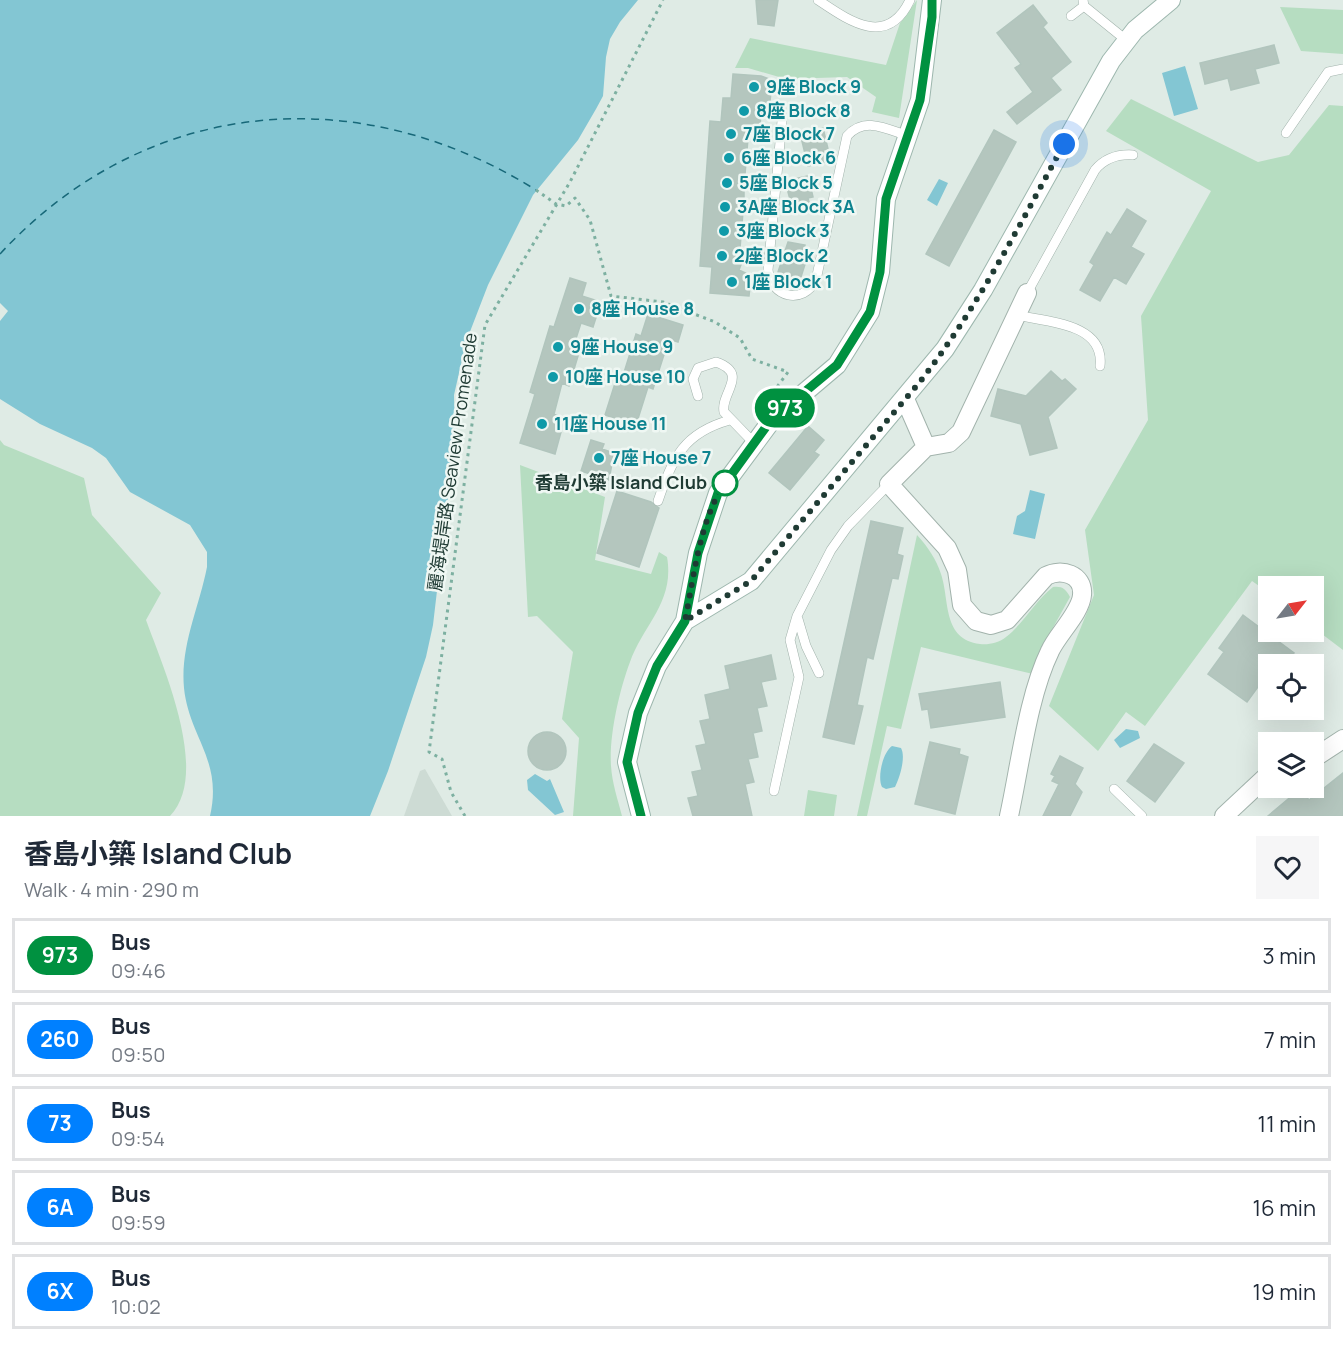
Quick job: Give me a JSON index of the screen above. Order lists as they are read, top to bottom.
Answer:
{
  "streets": {
    "path": ["麗海堤岸路 Seaview Promenade"]
  },
  "places": [
    "9座 Block 9",
    "8座 Block 8",
    "7座 Block 7",
    "6座 Block 6",
    "5座 Block 5",
    "3A座 Block 3A",
    "3座 Block 3",
    "2座 Block 2",
    "1座 Block 1",
    "8座 House 8",
    "9座 House 9",
    "10座 House 10",
    "11座 House 11",
    "7座 House 7",
    "香島小築 Island Club"
  ],
  "lines": ["bus line 973"],
  "north": "top right",
  "page": {
    "on_map": "973",
    "heading": ["香島小築 Island Club", "Walk · 4 min · 290 m"],
    "list": [
      {
        "mark": "973",
        "name": "Bus",
        "note": "09:46",
        "value": "3 min"
      },
      {
        "mark": "260",
        "name": "Bus",
        "note": "09:50",
        "value": "7 min"
      },
      {
        "mark": "73",
        "name": "Bus",
        "note": "09:54",
        "value": "11 min"
      },
      {
        "mark": "6A",
        "name": "Bus",
        "note": "09:59",
        "value": "16 min"
      },
      {
        "mark": "6X",
        "name": "Bus",
        "note": "10:02",
        "value": "19 min"
      }
    ]
  }
}
